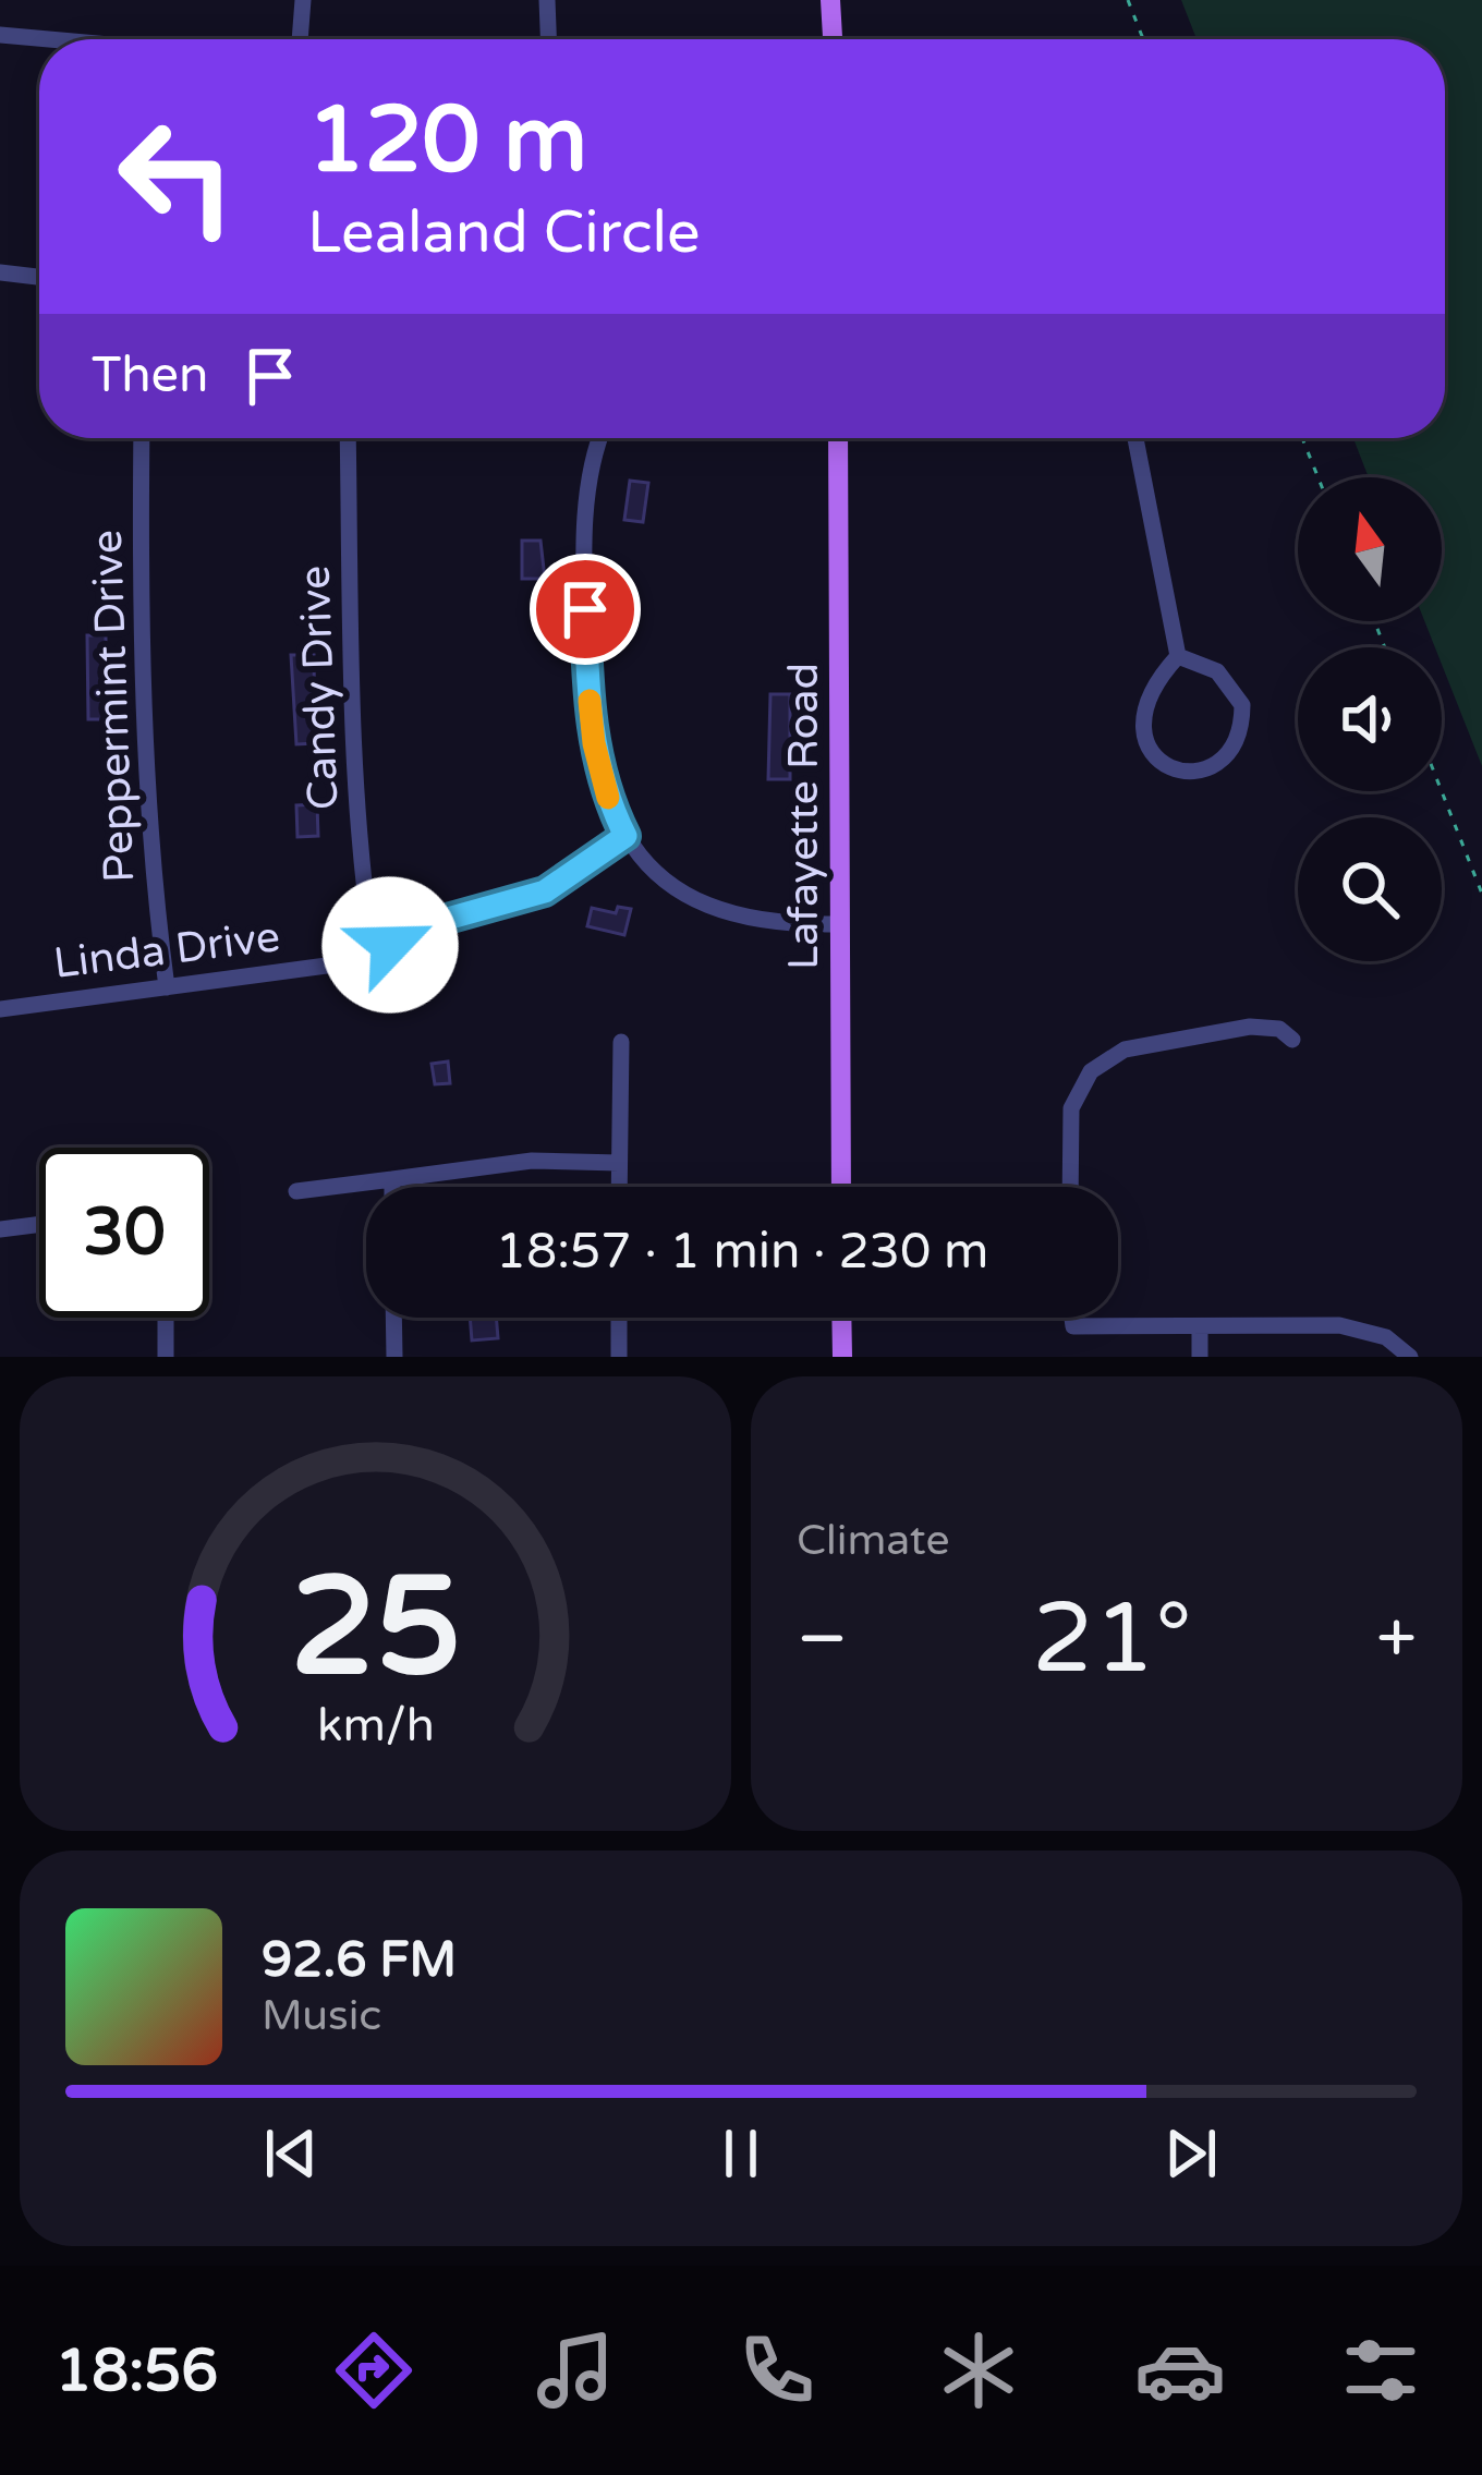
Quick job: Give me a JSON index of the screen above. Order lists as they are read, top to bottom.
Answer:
{
  "streets": {
    "main road": ["Lafayette Road"],
    "street": ["Candy Drive", "Peppermint Drive", "Linda Drive"]
  },
  "crossings": [
    ["Candy Drive", "Linda Drive"],
    ["Peppermint Drive", "Linda Drive"]
  ],
  "north": "top",
  "page": {
    "turn": ["120 m", "Lealand Circle"],
    "then": "Then",
    "limit": "30",
    "trip": "18:57 · 1 min · 230 m",
    "tile": "Climate",
    "heat": ["−", "21°", "+"],
    "song": ["92.6 FM", "Music"],
    "tabs": "18:56",
    "gauge": ["25", "km/h"]
  }
}
